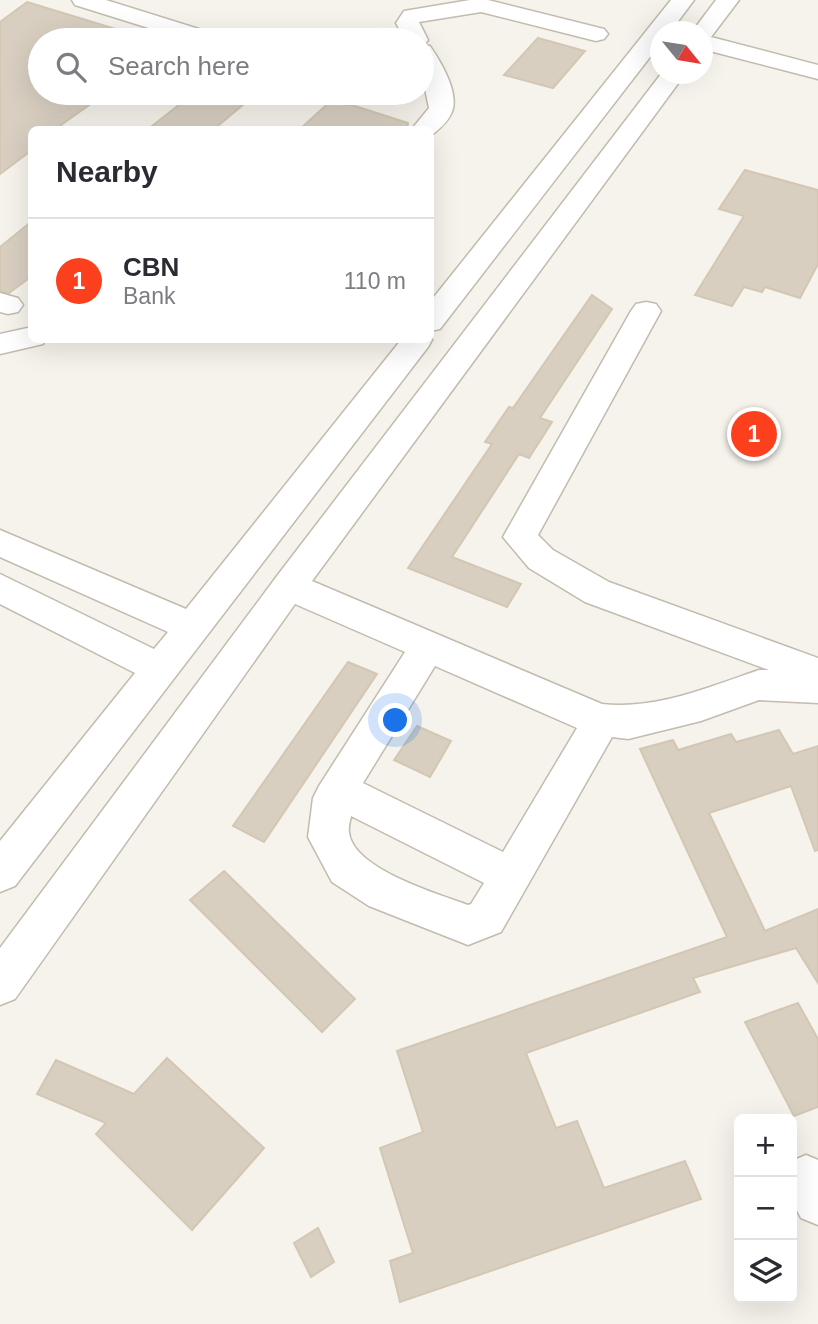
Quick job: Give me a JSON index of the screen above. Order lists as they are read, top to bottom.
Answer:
{
  "north": "bottom right",
  "page": {
    "search": "Search here",
    "heading": "Nearby",
    "list": [
      {
        "mark": "1",
        "name": "CBN",
        "note": "Bank",
        "value": "110 m"
      }
    ],
    "pins": "1",
    "map_buttons": ["+", "−"]
  }
}
